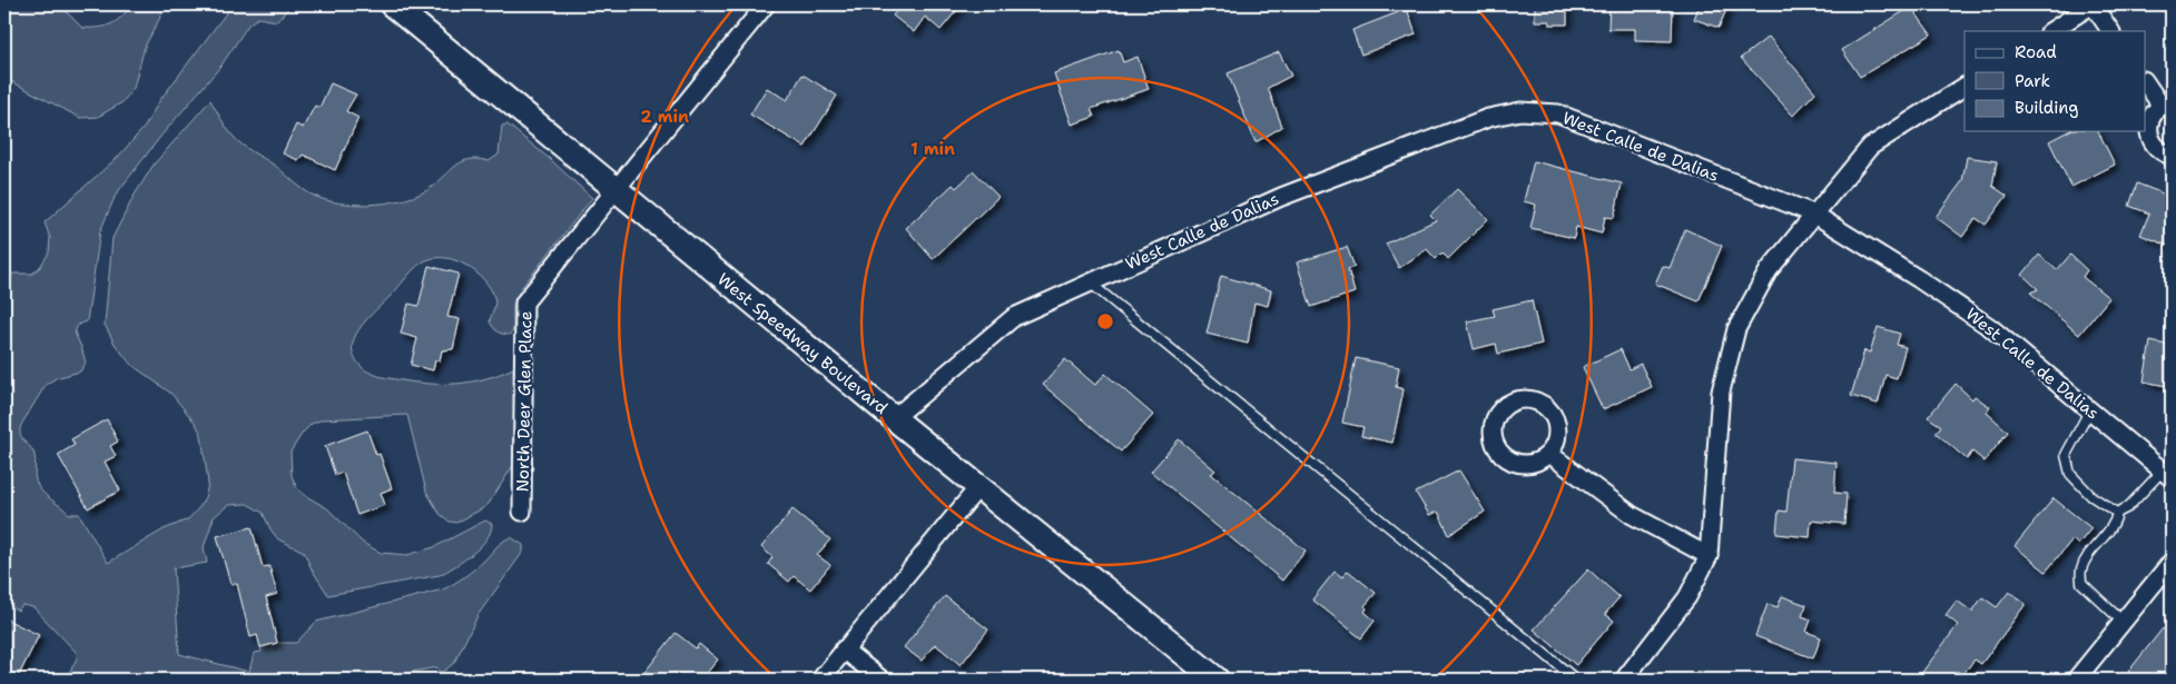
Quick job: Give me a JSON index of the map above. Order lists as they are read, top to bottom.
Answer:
{
  "streets": {
    "main road": ["West Speedway Boulevard"],
    "street": ["West Calle de Dalias", "North Deer Glen Place"]
  },
  "crossings": [
    ["West Calle de Dalias", "West Speedway Boulevard"],
    ["West Speedway Boulevard", "North Deer Glen Place"]
  ],
  "legend": ["Road", "Park", "Building"],
  "rings": ["2 min", "1 min"]
}
